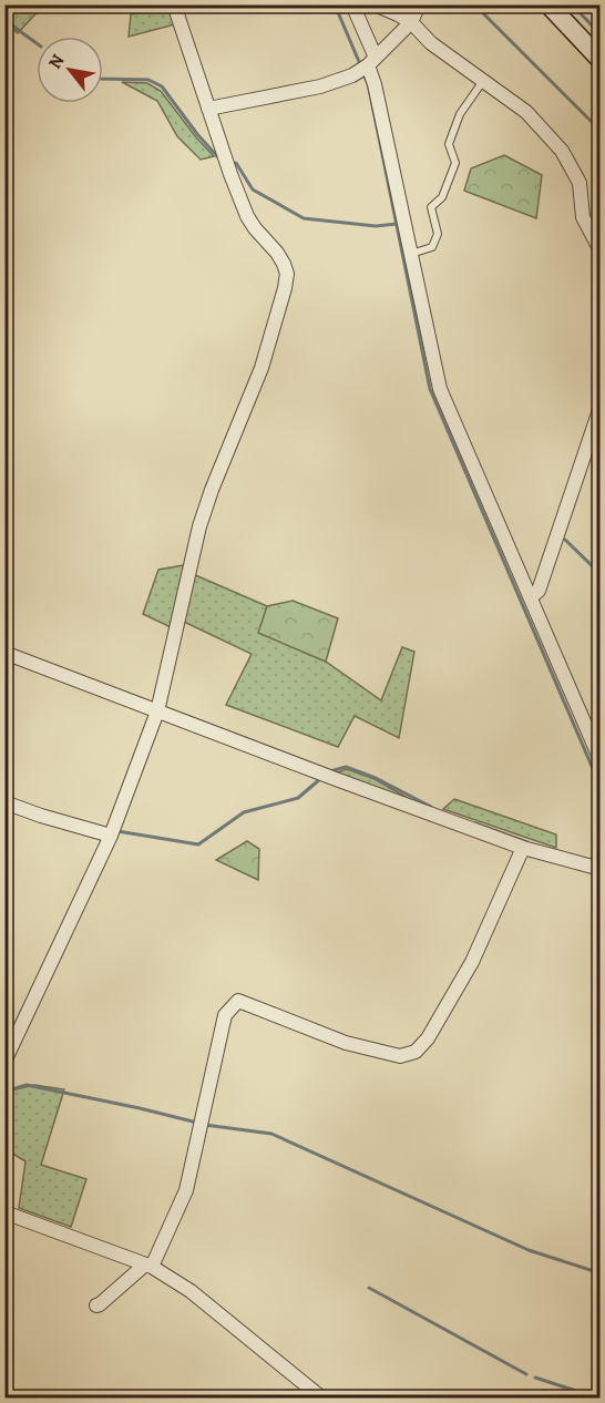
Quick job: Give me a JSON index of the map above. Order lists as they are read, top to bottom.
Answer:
{
  "north": "top left"
}
